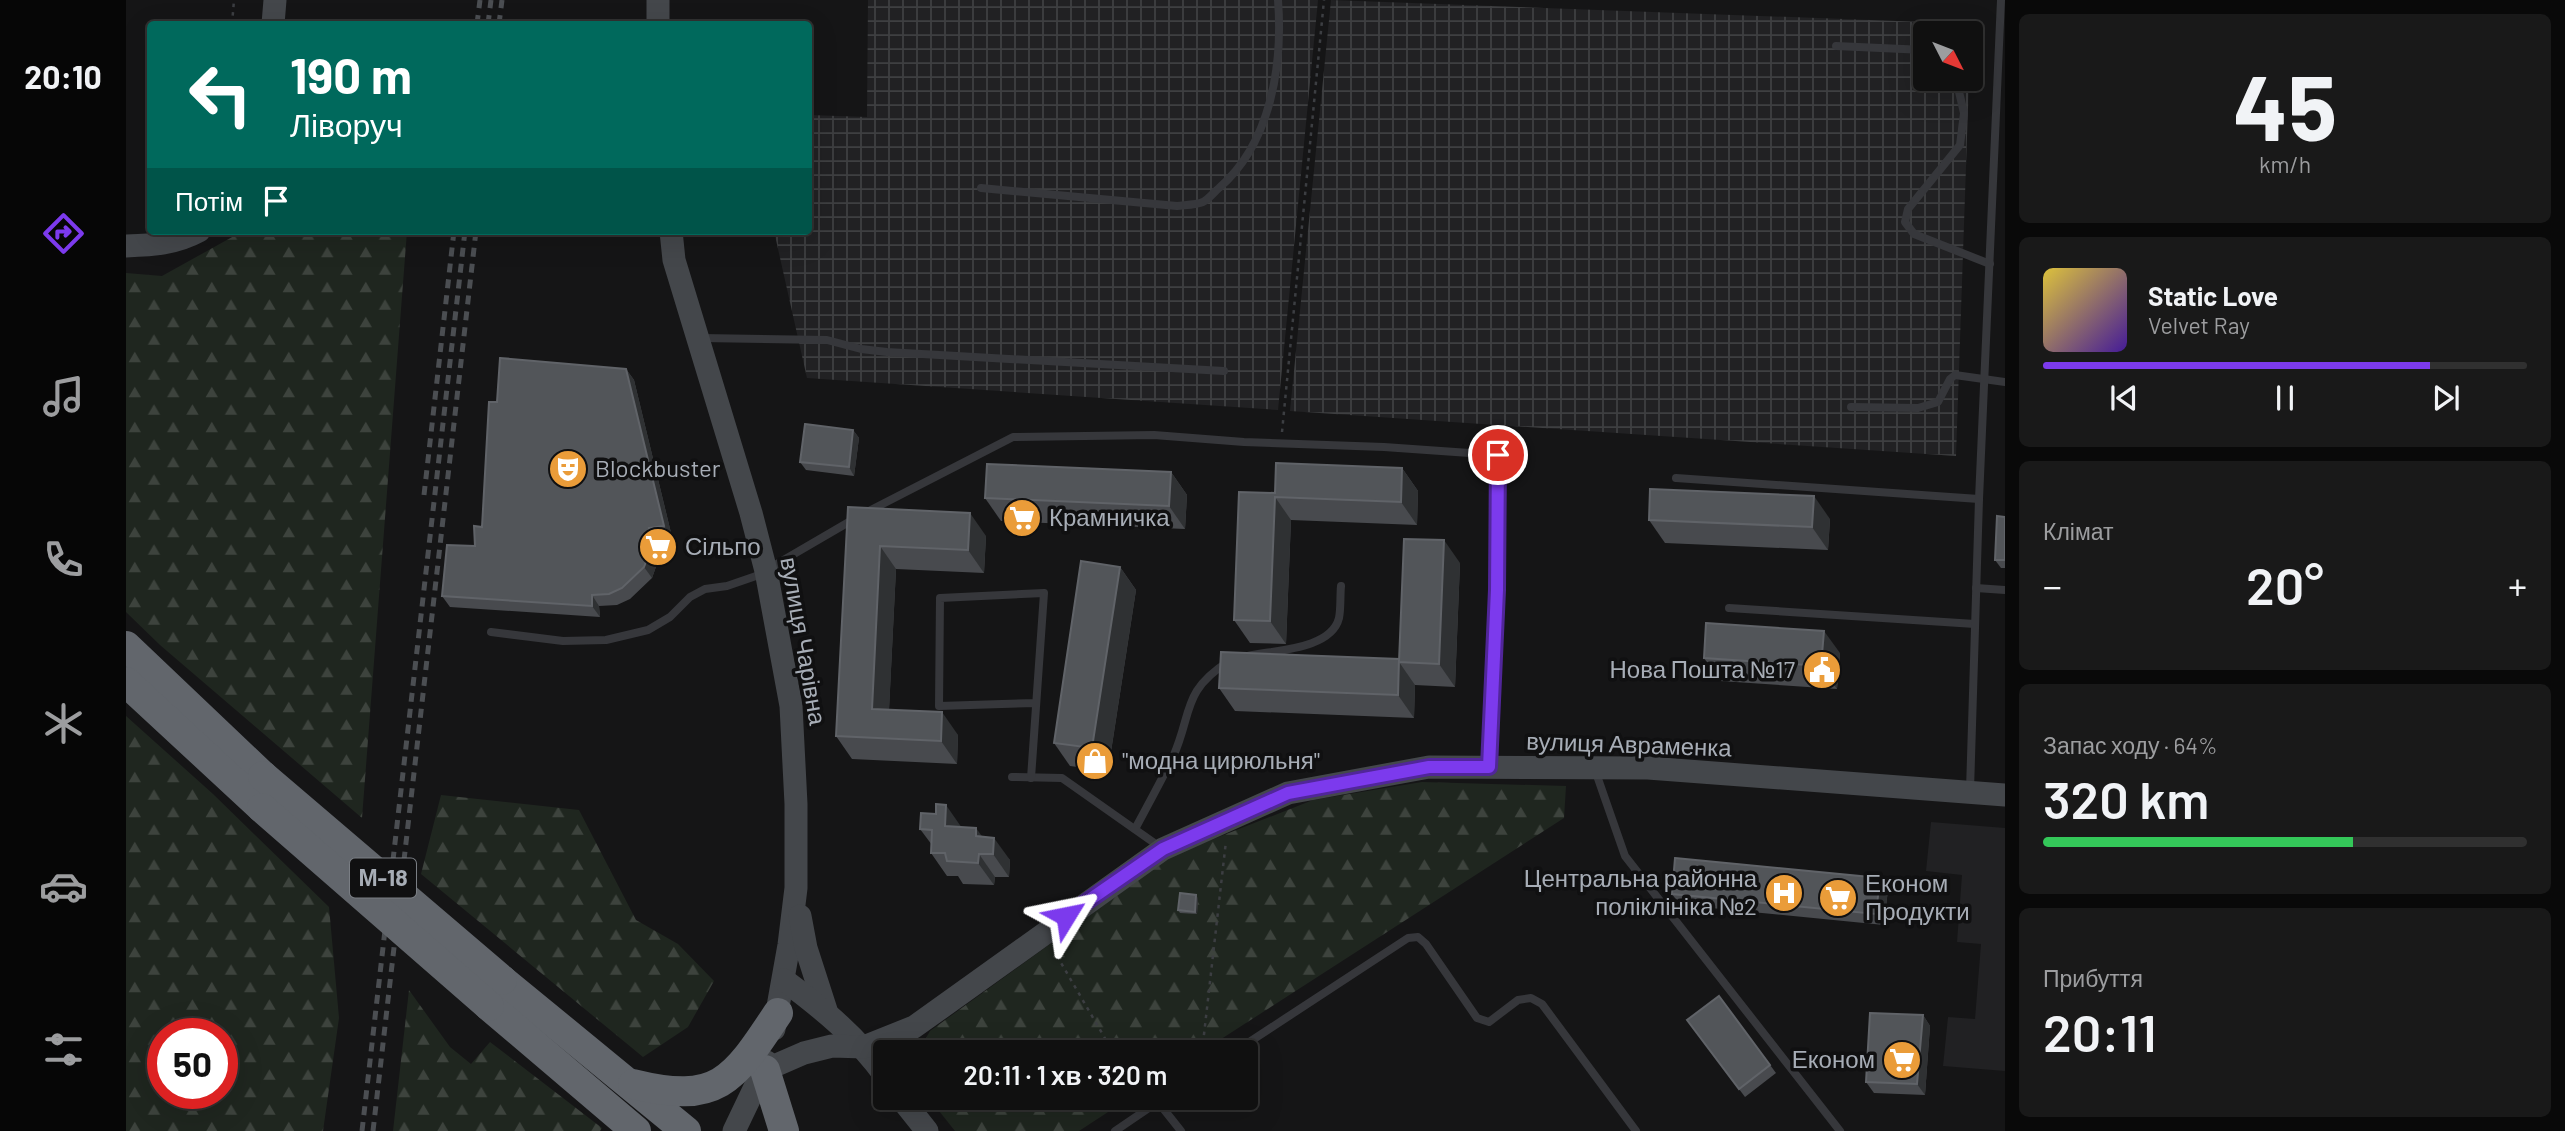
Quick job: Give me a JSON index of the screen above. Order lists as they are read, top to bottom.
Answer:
{
  "streets": {
    "highway": ["М-18"],
    "main road": ["вулиця Чарівна", "вулиця Авраменка"]
  },
  "places": {
    "theatre": ["Blockbuster"],
    "supermarket": [
      "Крамничка",
      "Сільпо",
      "Економ Продукти",
      "Економ"
    ],
    "public building": ["Нова Пошта №17"],
    "shop": ["\"модна цирюльня\""],
    "hospital": ["Центральна районна поліклініка №2"]
  },
  "north": "bottom right",
  "page": {
    "tabs": "20:10",
    "tile": [
      ["45", "km/h"],
      "Клімат",
      ["Запас ходу · 64%", "320 km"],
      ["Прибуття", "20:11"]
    ],
    "turn": ["190 m", "Ліворуч"],
    "then": "Потім",
    "song": ["Static Love", "Velvet Ray"],
    "heat": ["−", "20°", "+"],
    "limit": "50",
    "trip": "20:11 · 1 хв · 320 m"
  }
}
